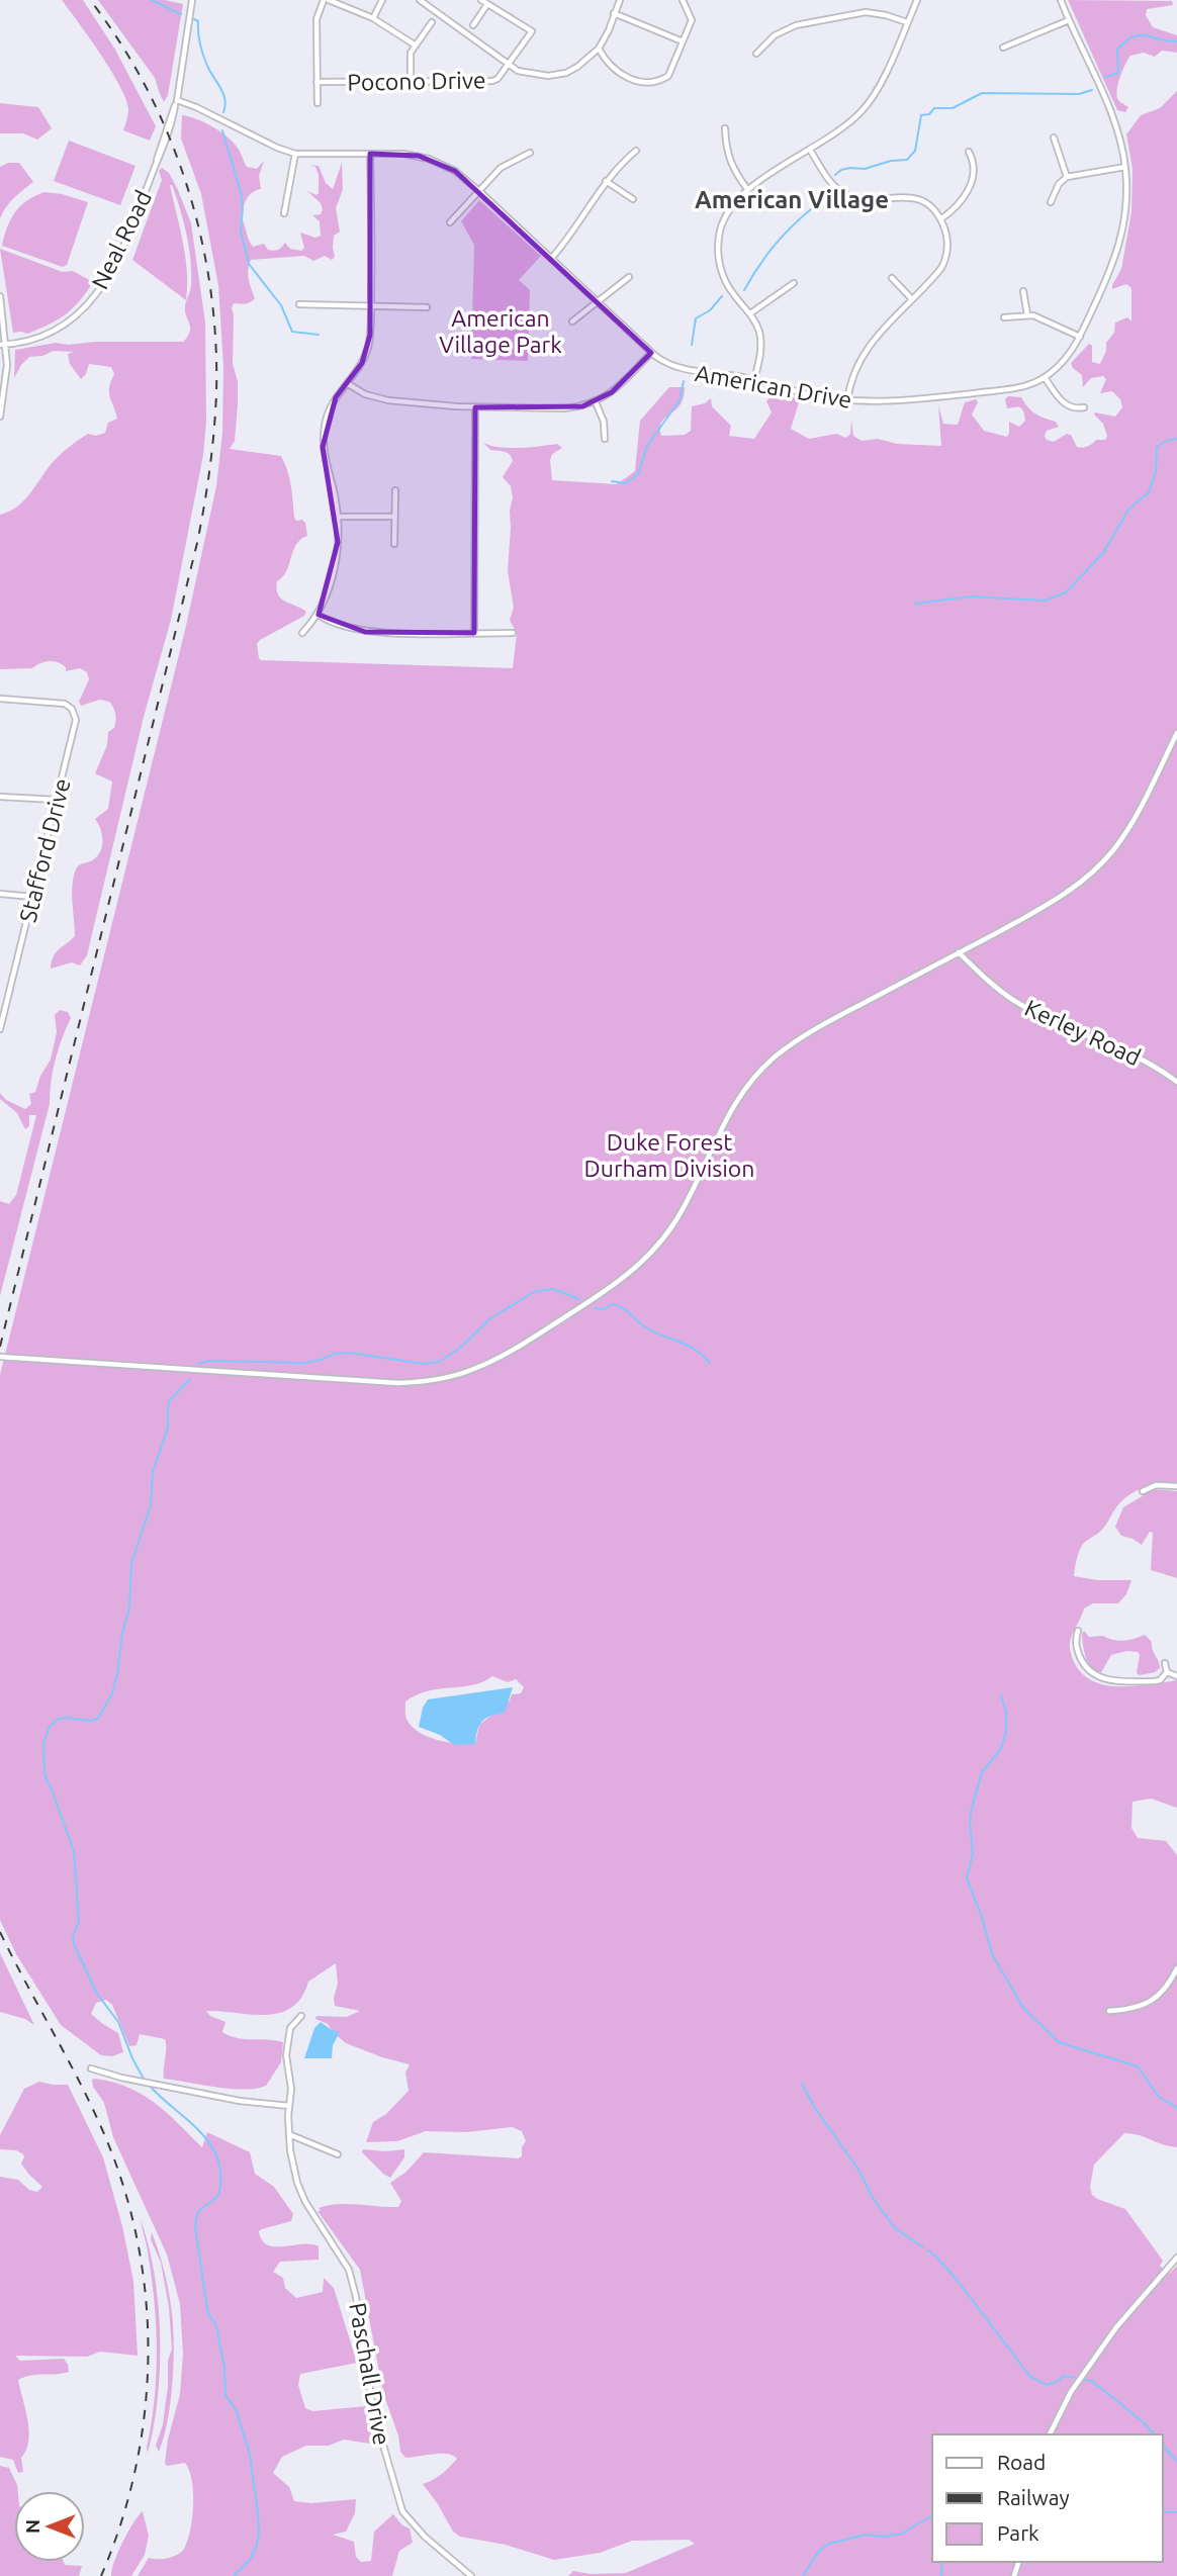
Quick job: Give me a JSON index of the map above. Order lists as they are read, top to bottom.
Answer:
{
  "streets": {
    "street": [
      "Pocono Drive",
      "Neal Road",
      "American Drive",
      "Stafford Drive",
      "Kerley Road",
      "Paschall Drive"
    ]
  },
  "crossings": [
    ["Neal Road", "American Drive"]
  ],
  "districts": ["American Village"],
  "parks": ["American Village Park", "Duke Forest Durham Division"],
  "legend": ["Road", "Railway", "Park"],
  "north": "left"
}
